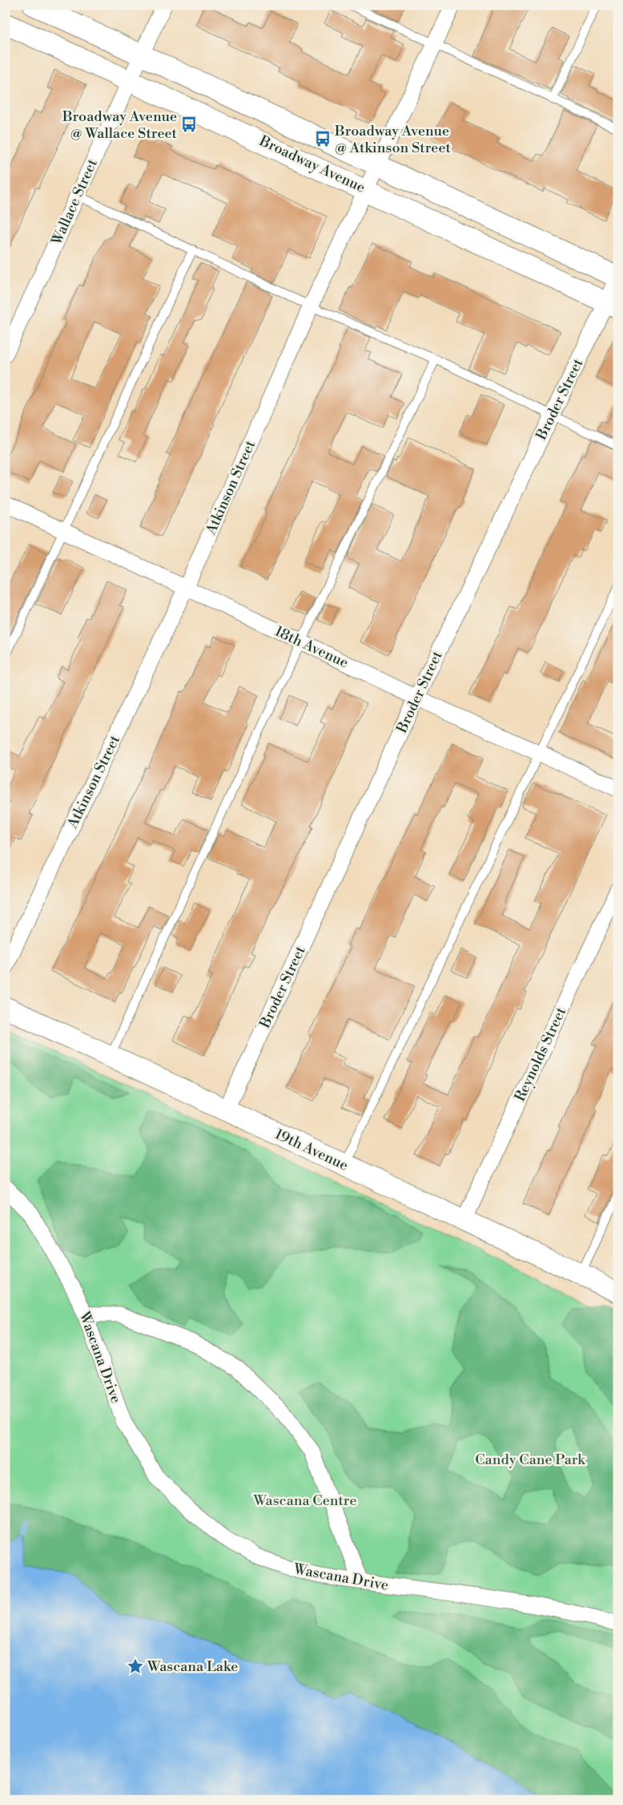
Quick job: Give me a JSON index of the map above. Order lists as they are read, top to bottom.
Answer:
{
  "streets": {
    "street": [
      "Broadway Avenue",
      "Wallace Street",
      "Broder Street",
      "Atkinson Street",
      "18th Avenue",
      "Reynolds Street",
      "19th Avenue",
      "Wascana Drive"
    ]
  },
  "crossings": [
    ["Broadway Avenue", "Wallace Street"],
    ["Broadway Avenue", "Broder Street"],
    ["Broadway Avenue", "Atkinson Street"],
    ["Broder Street", "18th Avenue"],
    ["Broder Street", "19th Avenue"],
    ["Atkinson Street", "18th Avenue"],
    ["Reynolds Street", "19th Avenue"]
  ],
  "parks": ["Candy Cane Park", "Wascana Centre"],
  "places": {
    "bus stop": ["Broadway Avenue @ Wallace Street", "Broadway Avenue @ Atkinson Street"],
    "place": ["Wascana Lake"]
  }
}
